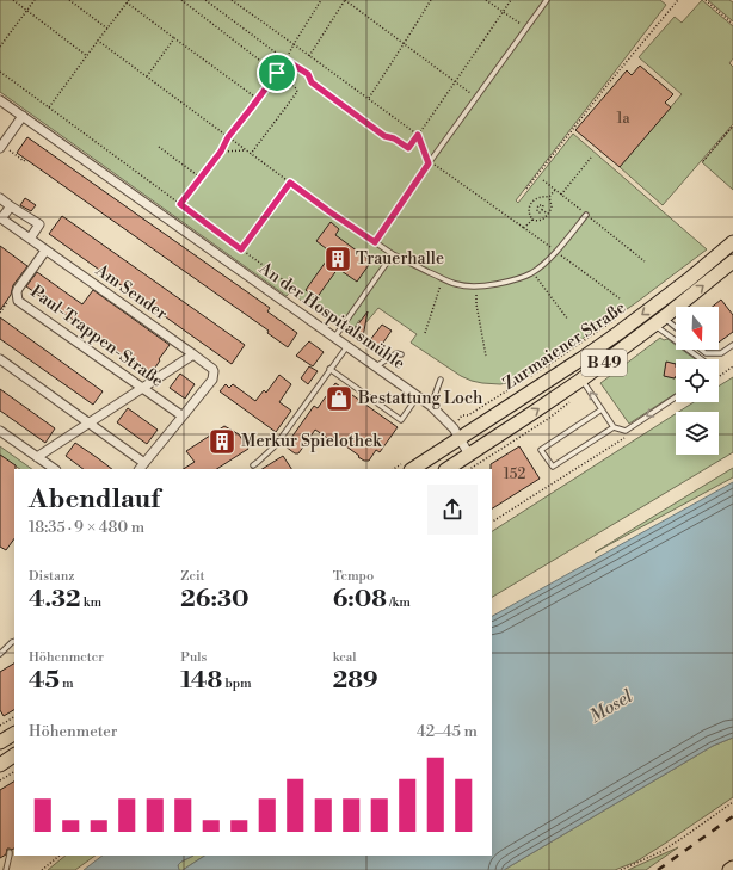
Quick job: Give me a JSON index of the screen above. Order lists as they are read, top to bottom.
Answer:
{
  "streets": {
    "main road": ["Zurmaiener Straße", "B 49"],
    "street": ["Am Sender", "An der Hospitalsmühle", "Paul-Trappen-Straße"]
  },
  "crossings": [
    ["Am Sender", "Paul-Trappen-Straße"],
    ["An der Hospitalsmühle", "Zurmaiener Straße"]
  ],
  "water": ["Mosel"],
  "places": {
    "building": ["Trauerhalle", "Merkur Spielothek"],
    "shop": ["Bestattung Loch"]
  },
  "house_numbers": ["1a", "152"],
  "north": "bottom",
  "page": {
    "heading": ["Abendlauf", "18:35 · 9 × 480 m"],
    "stats": [
      ["Distanz", "4.32 km"],
      ["Zeit", "26:30"],
      ["Tempo", "6:08 /km"],
      ["Höhenmeter", "45 m"],
      ["Puls", "148 bpm"],
      ["kcal", "289"]
    ],
    "chart": ["Höhenmeter", "42–45 m"]
  }
}
